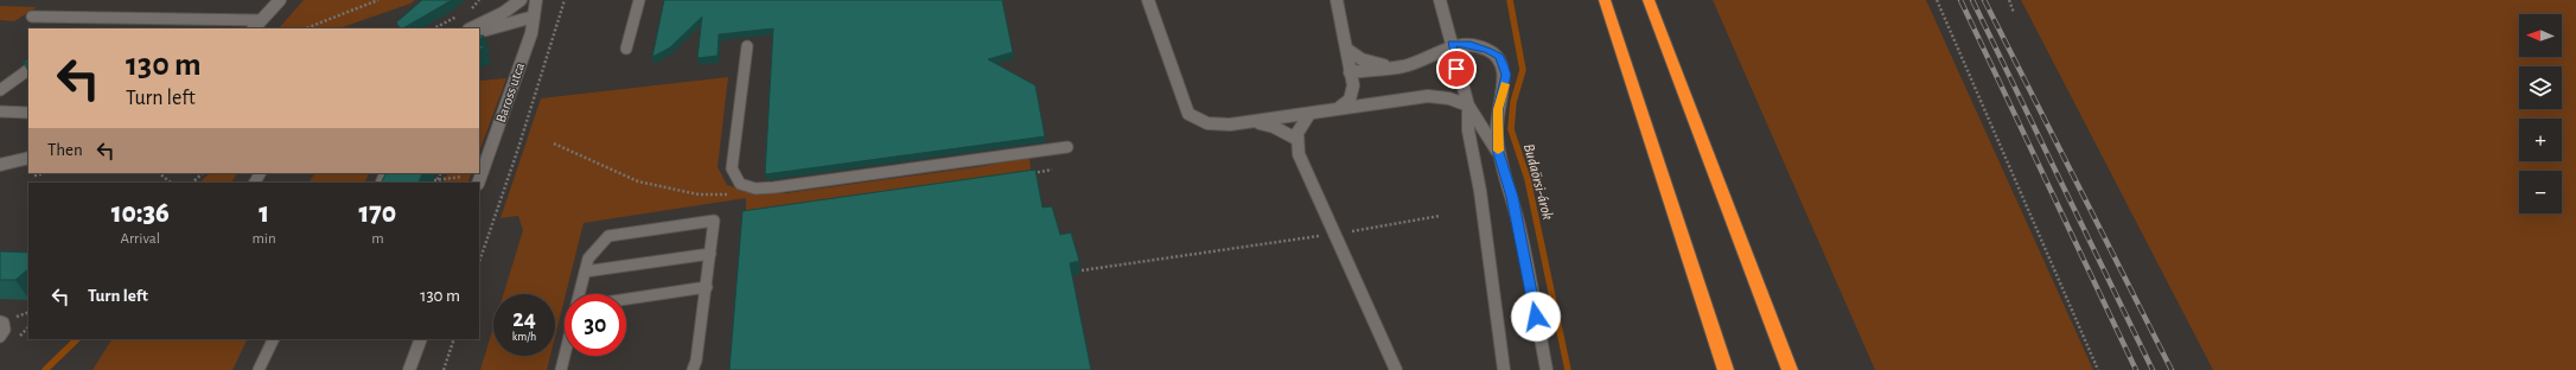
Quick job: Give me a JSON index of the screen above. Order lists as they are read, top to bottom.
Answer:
{
  "streets": {
    "street": ["Baross utca"]
  },
  "water": ["Budaörsi-árok"],
  "north": "left",
  "page": {
    "map_buttons": ["+", "−"],
    "turn": ["130 m", "Turn left"],
    "then": "Then",
    "eta": [
      "10:36",
      "Arrival",
      "1",
      "min",
      "170",
      "m"
    ],
    "list": [
      {
        "name": "Turn left",
        "value": "130 m"
      }
    ],
    "speed": "24 km/h",
    "limit": "30"
  }
}
